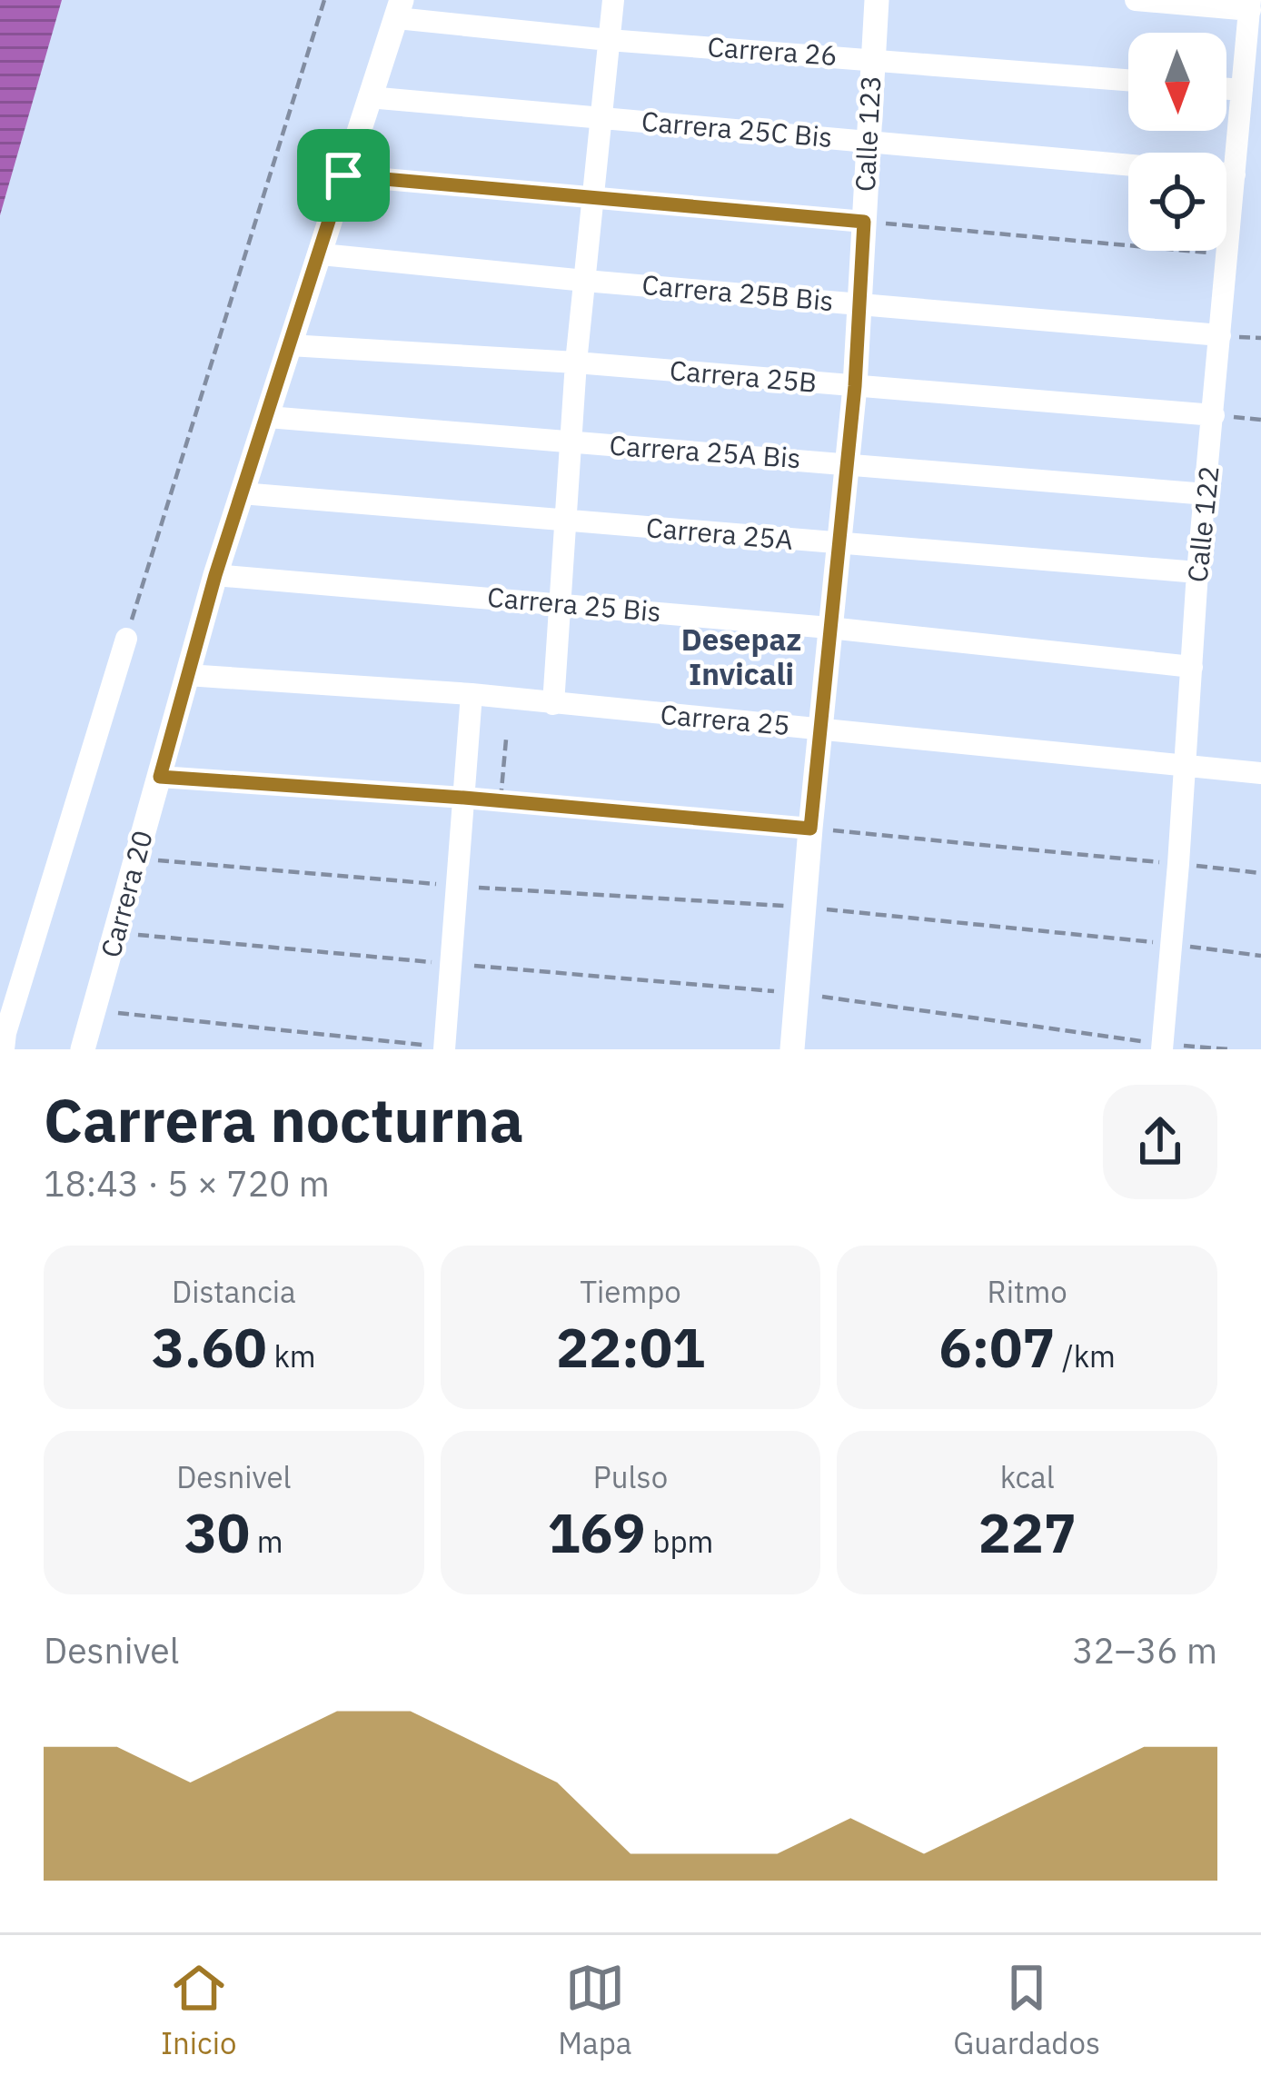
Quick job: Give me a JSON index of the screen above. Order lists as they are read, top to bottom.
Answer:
{
  "streets": {
    "street": [
      "Carrera 26",
      "Carrera 25C Bis",
      "Calle 123",
      "Carrera 25B Bis",
      "Carrera 25B",
      "Carrera 25A Bis",
      "Calle 122",
      "Carrera 25A",
      "Carrera 25 Bis",
      "Carrera 25",
      "Carrera 20"
    ]
  },
  "crossings": [
    ["Carrera 26", "Calle 123"],
    ["Carrera 26", "Carrera 20"],
    ["Carrera 25C Bis", "Calle 123"],
    ["Carrera 25C Bis", "Calle 122"],
    ["Carrera 25C Bis", "Carrera 20"],
    ["Calle 123", "Carrera 25B Bis"],
    ["Calle 123", "Carrera 25B"],
    ["Calle 123", "Carrera 25A Bis"],
    ["Calle 123", "Carrera 25A"],
    ["Calle 123", "Carrera 25 Bis"],
    ["Calle 123", "Carrera 25"],
    ["Carrera 25B Bis", "Calle 122"],
    ["Carrera 25B Bis", "Carrera 20"],
    ["Carrera 25B", "Calle 122"],
    ["Carrera 25B", "Carrera 20"],
    ["Carrera 25A Bis", "Calle 122"],
    ["Carrera 25A Bis", "Carrera 20"],
    ["Calle 122", "Carrera 25A"],
    ["Calle 122", "Carrera 25 Bis"],
    ["Calle 122", "Carrera 25"],
    ["Carrera 25A", "Carrera 20"],
    ["Carrera 25 Bis", "Carrera 20"],
    ["Carrera 25", "Carrera 20"]
  ],
  "districts": ["Desepaz Invicali"],
  "north": "bottom",
  "page": {
    "heading": ["Carrera nocturna", "18:43 · 5 × 720 m"],
    "stats": [
      ["Distancia", "3.60 km"],
      ["Tiempo", "22:01"],
      ["Ritmo", "6:07 /km"],
      ["Desnivel", "30 m"],
      ["Pulso", "169 bpm"],
      ["kcal", "227"]
    ],
    "chart": ["Desnivel", "32–36 m"],
    "tabs": ["Inicio", "Mapa", "Guardados"]
  }
}
